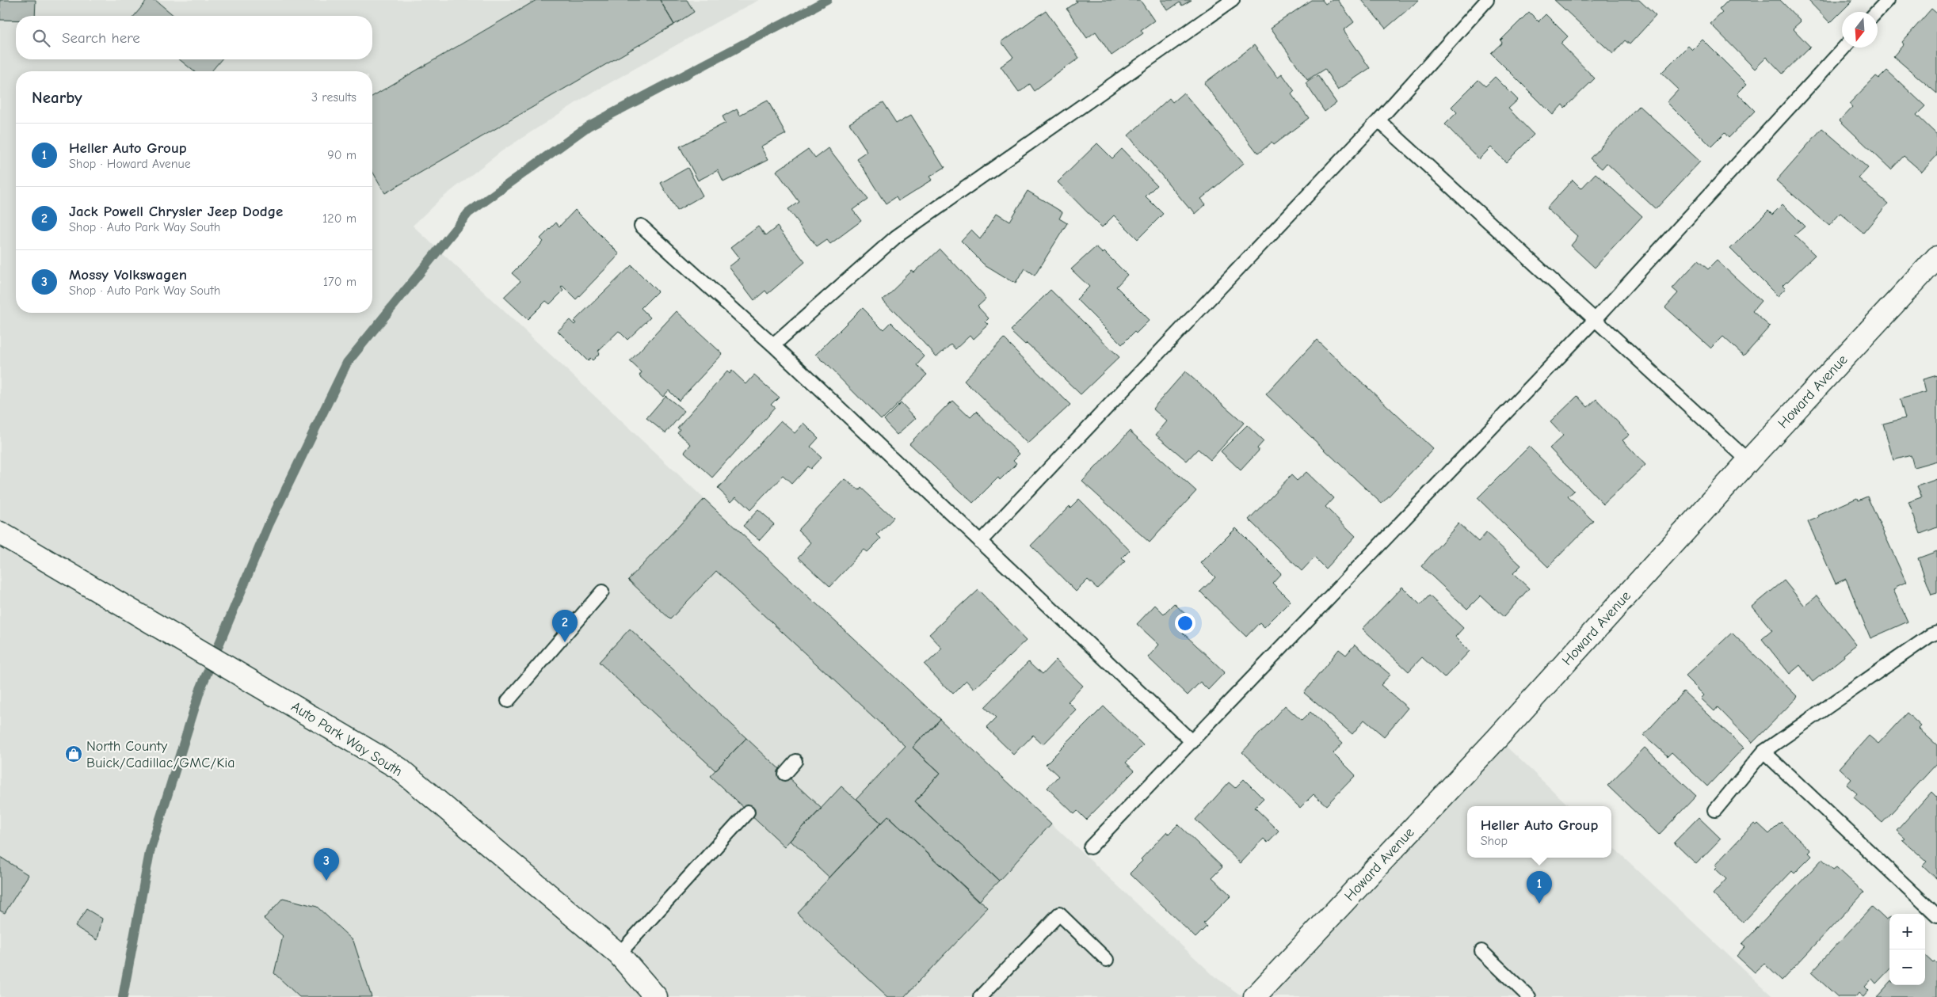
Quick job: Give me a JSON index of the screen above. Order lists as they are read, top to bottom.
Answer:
{
  "streets": {
    "street": ["Howard Avenue", "Auto Park Way South"]
  },
  "places": {
    "shop": ["North County Buick/Cadillac/GMC/Kia"]
  },
  "north": "bottom",
  "page": {
    "search": "Search here",
    "heading": ["Nearby", "3 results"],
    "list": [
      {
        "mark": "1",
        "name": "Heller Auto Group",
        "note": "Shop · Howard Avenue",
        "value": "90 m"
      },
      {
        "mark": "2",
        "name": "Jack Powell Chrysler Jeep Dodge",
        "note": "Shop · Auto Park Way South",
        "value": "120 m"
      },
      {
        "mark": "3",
        "name": "Mossy Volkswagen",
        "note": "Shop · Auto Park Way South",
        "value": "170 m"
      }
    ],
    "pins": ["2", "3", "1"],
    "popup": ["Heller Auto Group", "Shop"],
    "map_buttons": ["+", "−"]
  }
}
